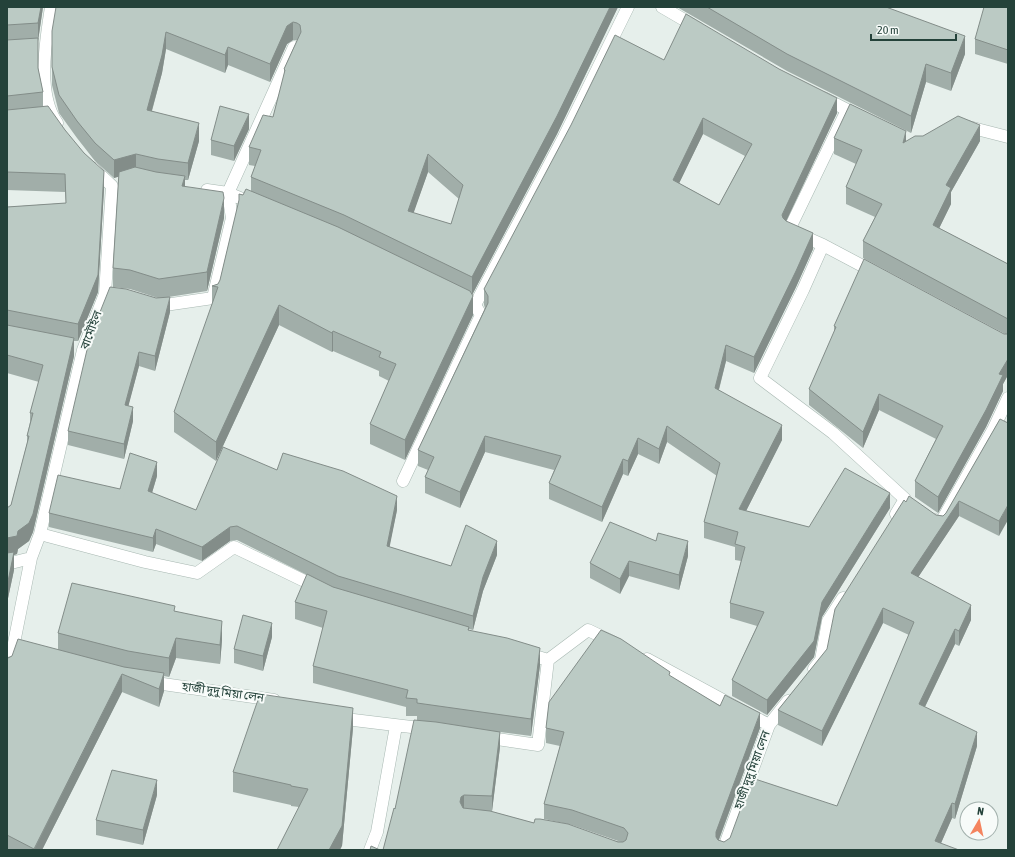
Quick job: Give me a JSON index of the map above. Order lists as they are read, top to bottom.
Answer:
{
  "streets": {
    "street": ["বামৌইল", "হাজী দুদু মিয়া লেন"]
  },
  "scale_bar": "20 m",
  "north": "top"
}
